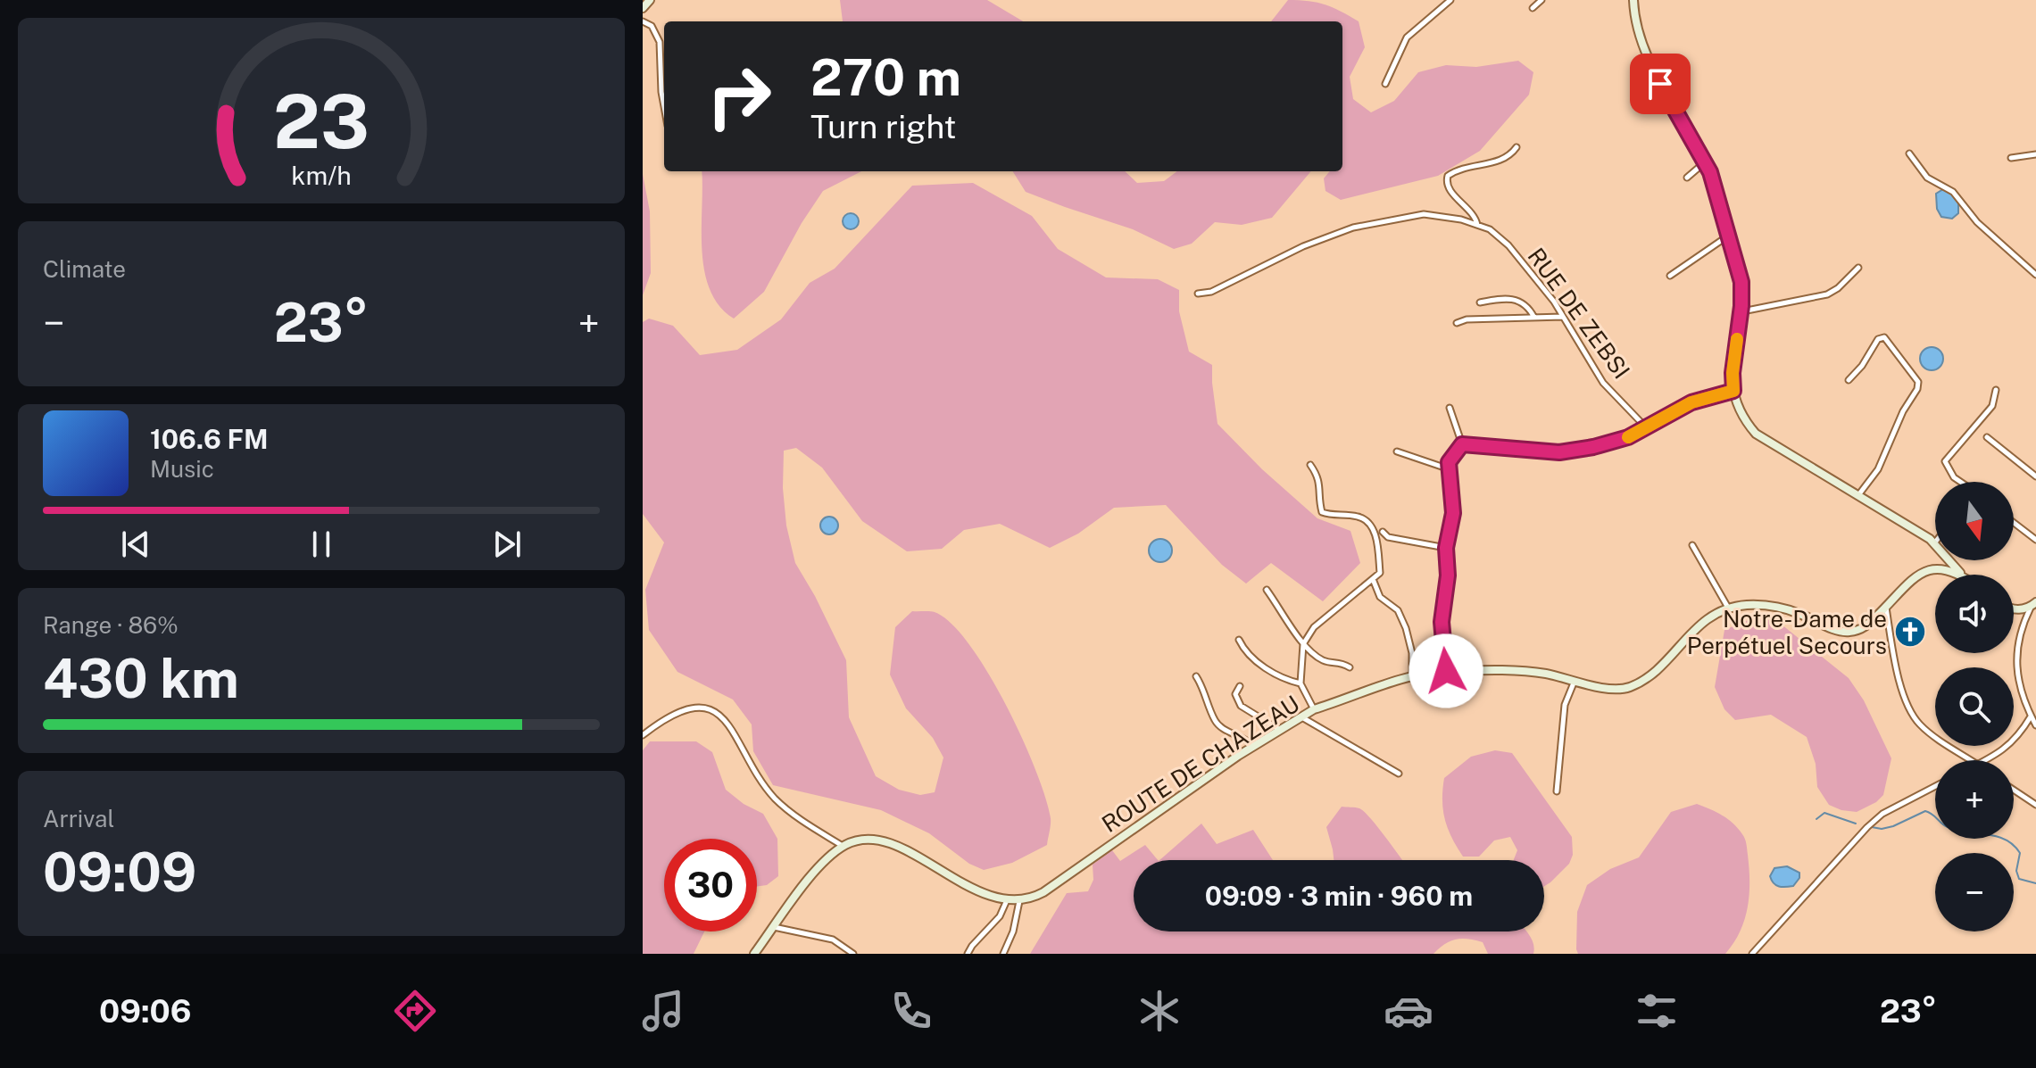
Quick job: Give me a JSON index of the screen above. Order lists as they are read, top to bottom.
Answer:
{
  "streets": {
    "main road": ["ROUTE DE CHAZEAU"],
    "street": ["RUE DE ZEBSI"]
  },
  "places": {
    "church": ["Notre-Dame de Perpétuel Secours"]
  },
  "north": "bottom",
  "page": {
    "turn": ["270 m", "Turn right"],
    "tile": [
      "Climate",
      ["Range · 86%", "430 km"],
      ["Arrival", "09:09"]
    ],
    "heat": ["−", "23°", "+"],
    "song": ["106.6 FM", "Music"],
    "map_buttons": ["+", "−"],
    "limit": "30",
    "trip": "09:09 · 3 min · 960 m",
    "tabs": ["09:06", "23°"],
    "gauge": ["23", "km/h"]
  }
}
